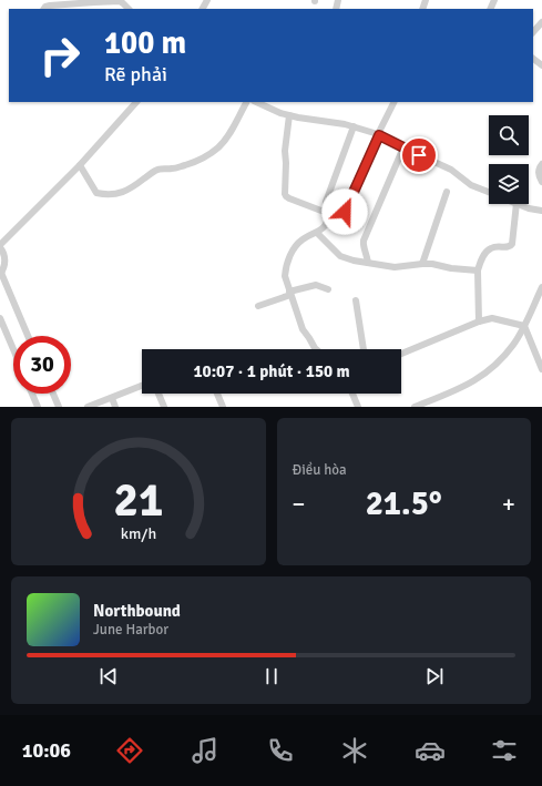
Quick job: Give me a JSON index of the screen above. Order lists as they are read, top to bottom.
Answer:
{
  "page": {
    "turn": ["100 m", "Rẽ phải"],
    "limit": "30",
    "trip": "10:07 · 1 phút · 150 m",
    "tile": "Điều hòa",
    "heat": ["−", "21.5°", "+"],
    "song": ["Northbound", "June Harbor"],
    "tabs": "10:06",
    "gauge": ["21", "km/h"]
  }
}
